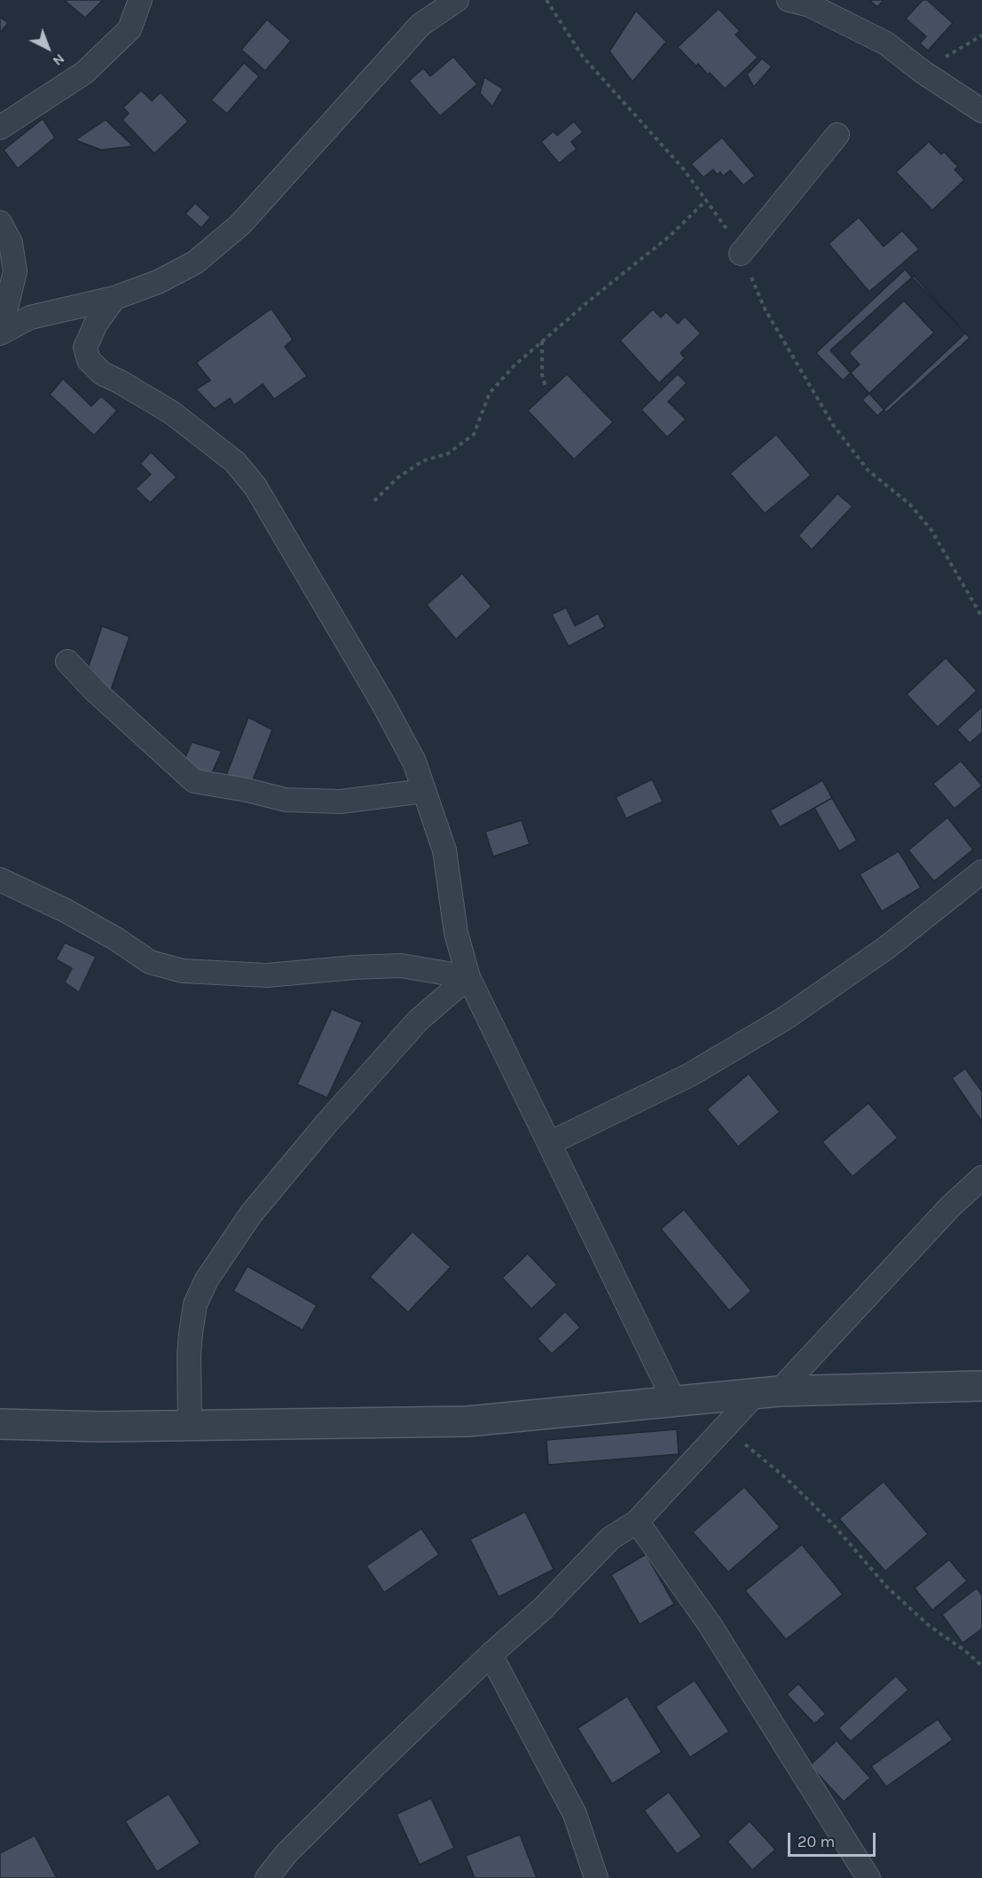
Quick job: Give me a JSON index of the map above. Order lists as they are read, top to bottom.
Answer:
{
  "scale_bar": "20 m",
  "north": "bottom right"
}
